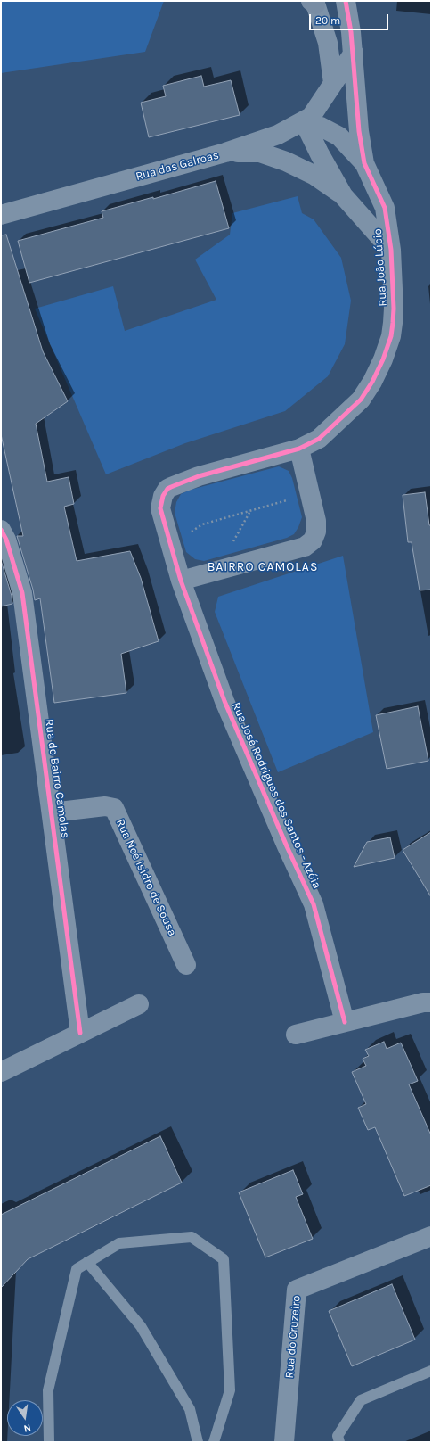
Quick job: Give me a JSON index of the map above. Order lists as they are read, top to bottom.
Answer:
{
  "streets": {
    "street": [
      "Rua das Galroas",
      "Rua João Lúcio",
      "Rua do Bairro Camolas",
      "Rua José Rodrigues dos Santos - Azóia",
      "Rua Noé Isidro de Sousa",
      "Rua do Cruzeiro"
    ]
  },
  "crossings": [
    ["Rua das Galroas", "Rua João Lúcio"],
    ["Rua João Lúcio", "Rua José Rodrigues dos Santos - Azóia"],
    ["Rua do Bairro Camolas", "Rua Noé Isidro de Sousa"]
  ],
  "districts": ["BAIRRO CAMOLAS"],
  "scale_bar": "20 m",
  "north": "bottom"
}
